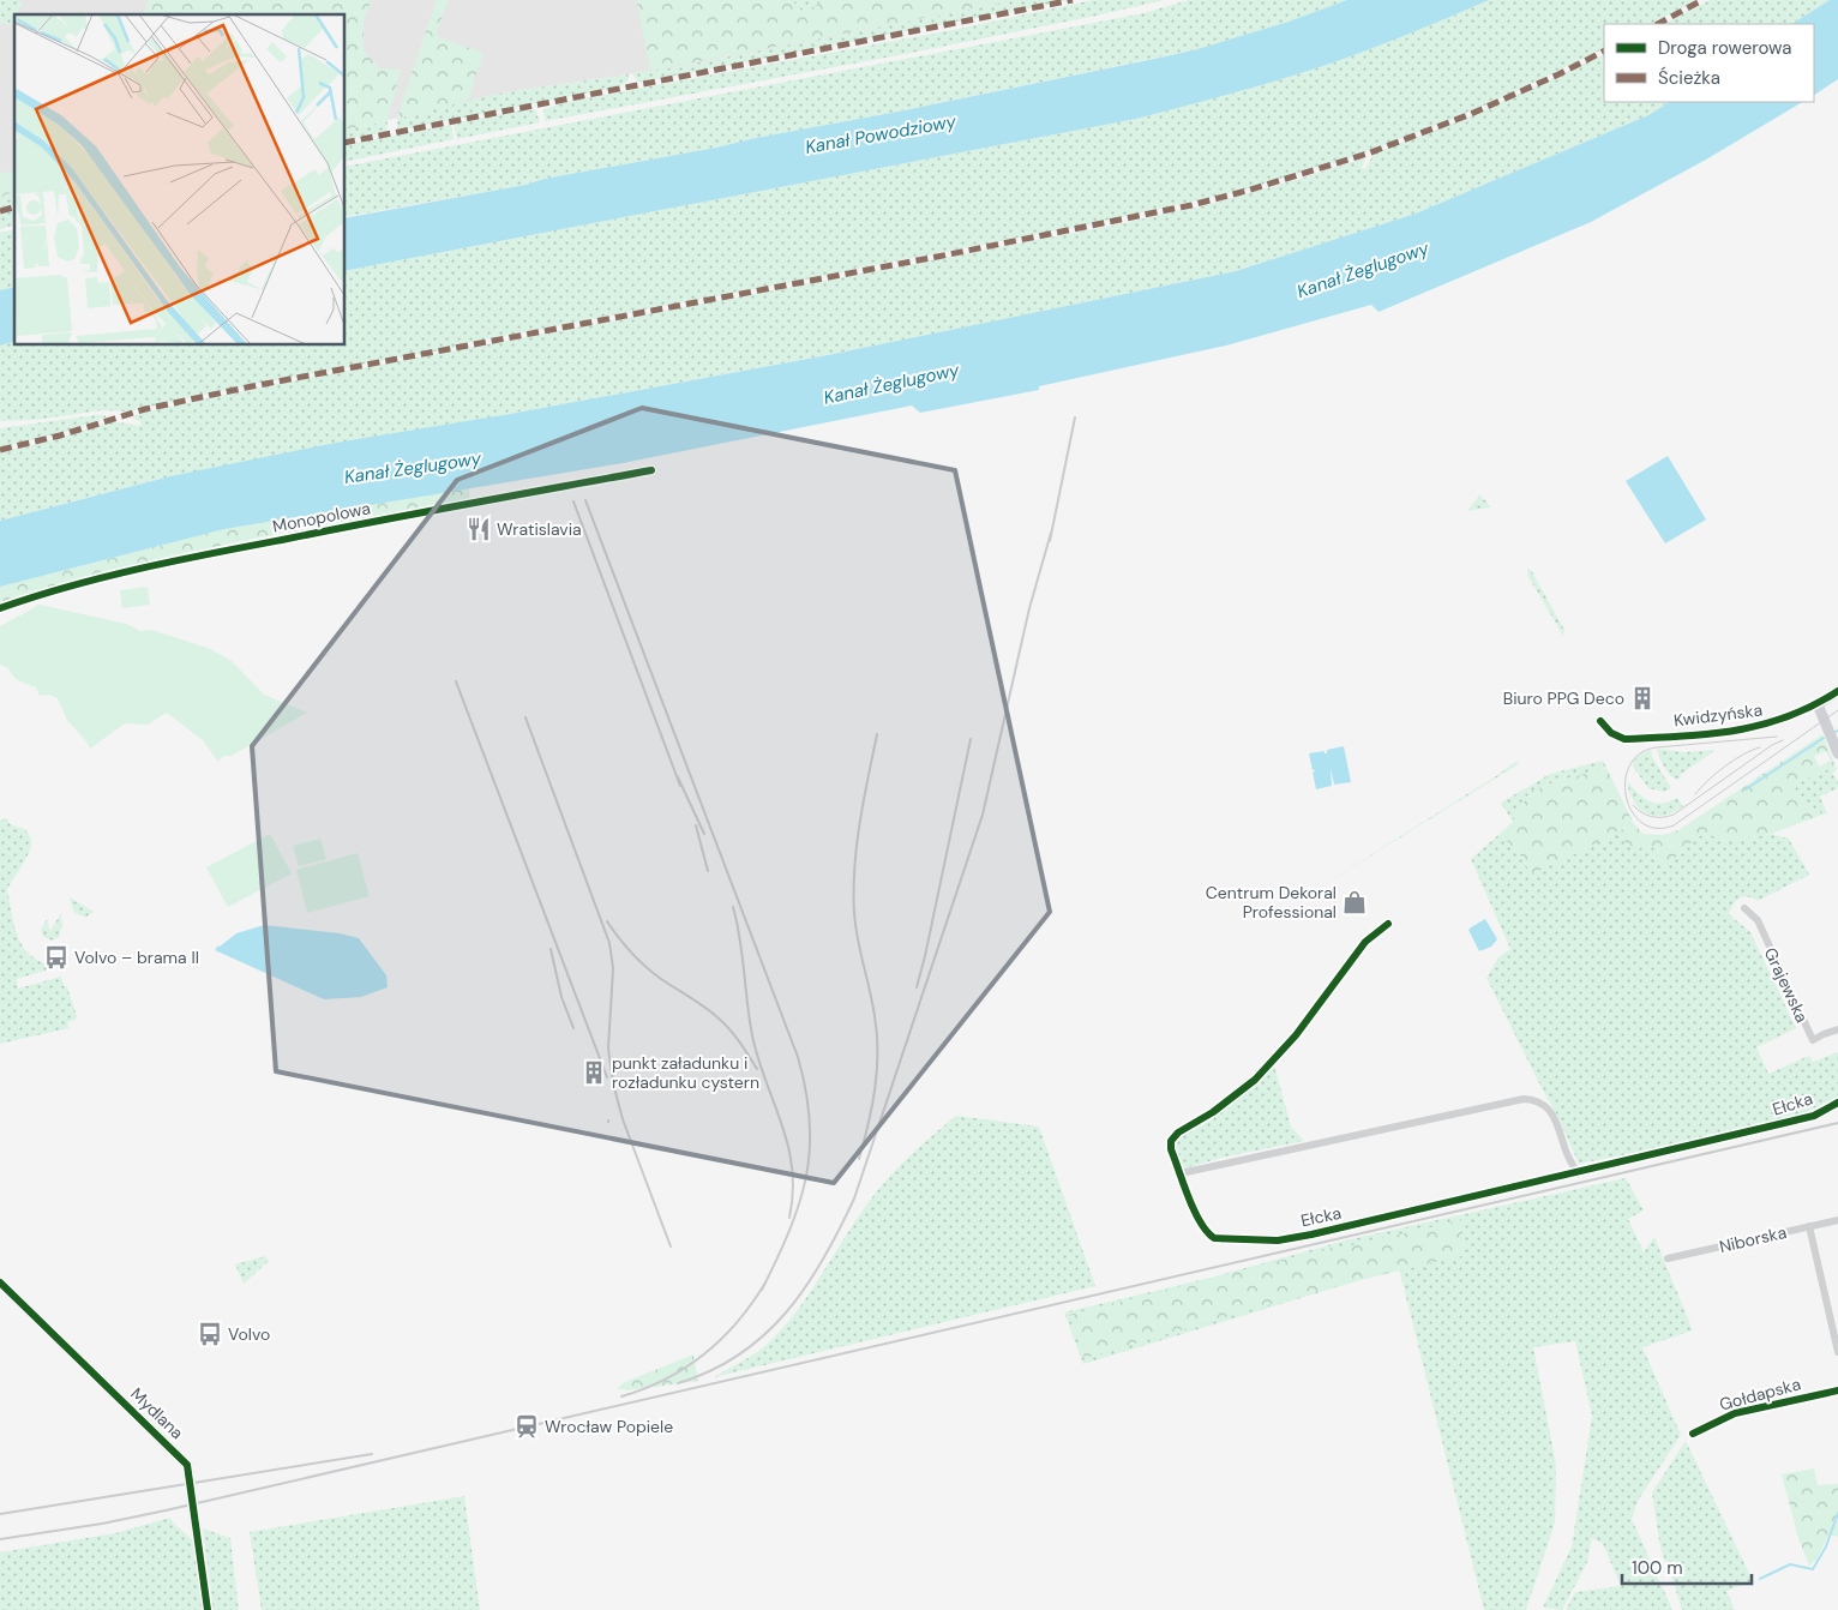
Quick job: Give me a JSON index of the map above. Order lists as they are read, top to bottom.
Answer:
{
  "streets": {
    "street": [
      "Monopolowa",
      "Kwidzyńska",
      "Grajewska",
      "Ełcka",
      "Niborska",
      "Gołdapska",
      "Mydlana"
    ]
  },
  "water": ["Kanał Powodziowy", "Kanał Żeglugowy"],
  "places": {
    "restaurant": ["Wratislavia"],
    "building": ["Biuro PPG Deco", "punkt załadunku i rozładunku cystern"],
    "shop": ["Centrum Dekoral Professional"],
    "bus stop": ["Volvo – brama II", "Volvo"],
    "station": ["Wrocław Popiele"]
  },
  "legend": ["Droga rowerowa", "Ścieżka"],
  "scale_bar": "100 m"
}
